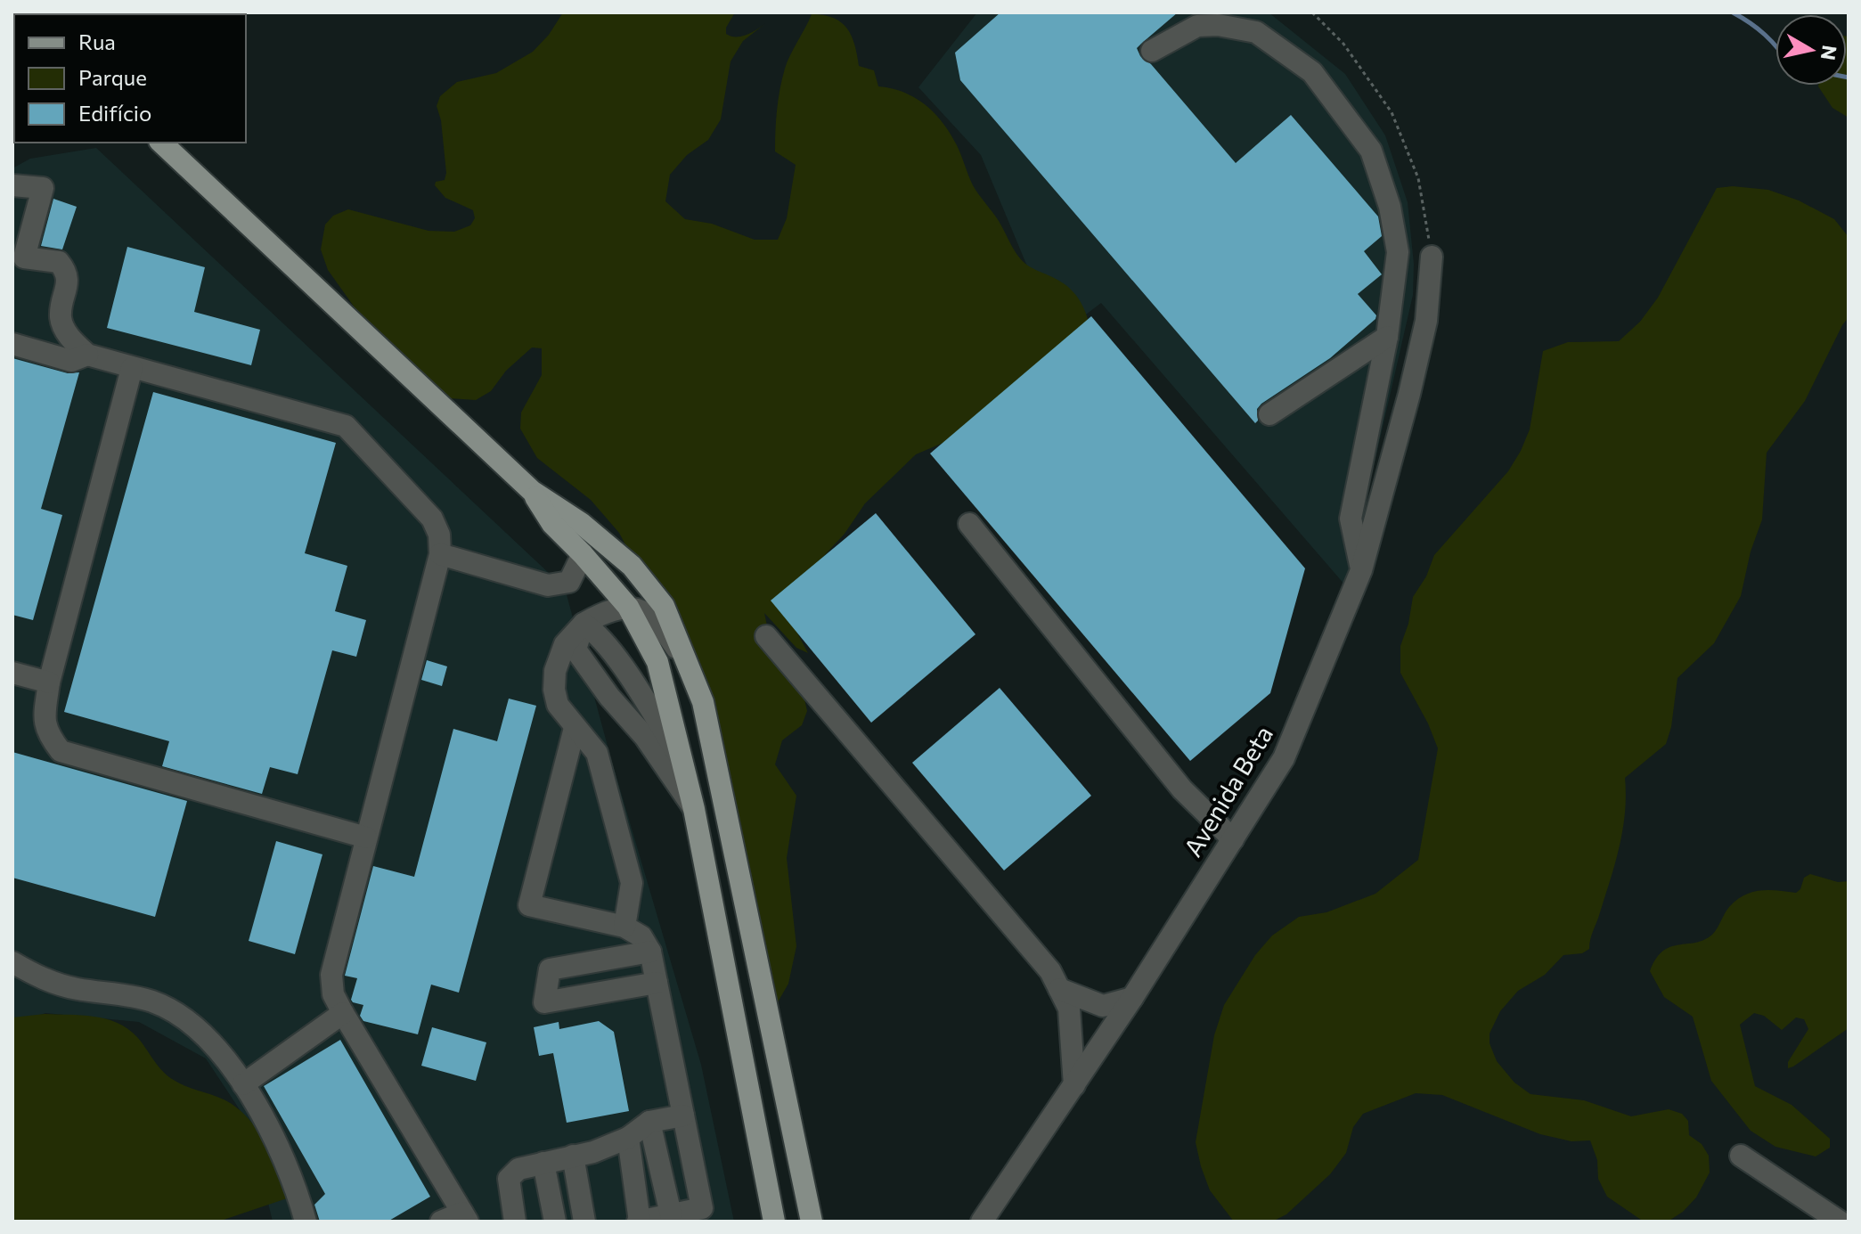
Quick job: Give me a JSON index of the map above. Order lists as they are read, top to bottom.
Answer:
{
  "streets": {
    "street": ["Avenida Beta"]
  },
  "legend": ["Rua", "Parque", "Edifício"],
  "north": "right"
}
